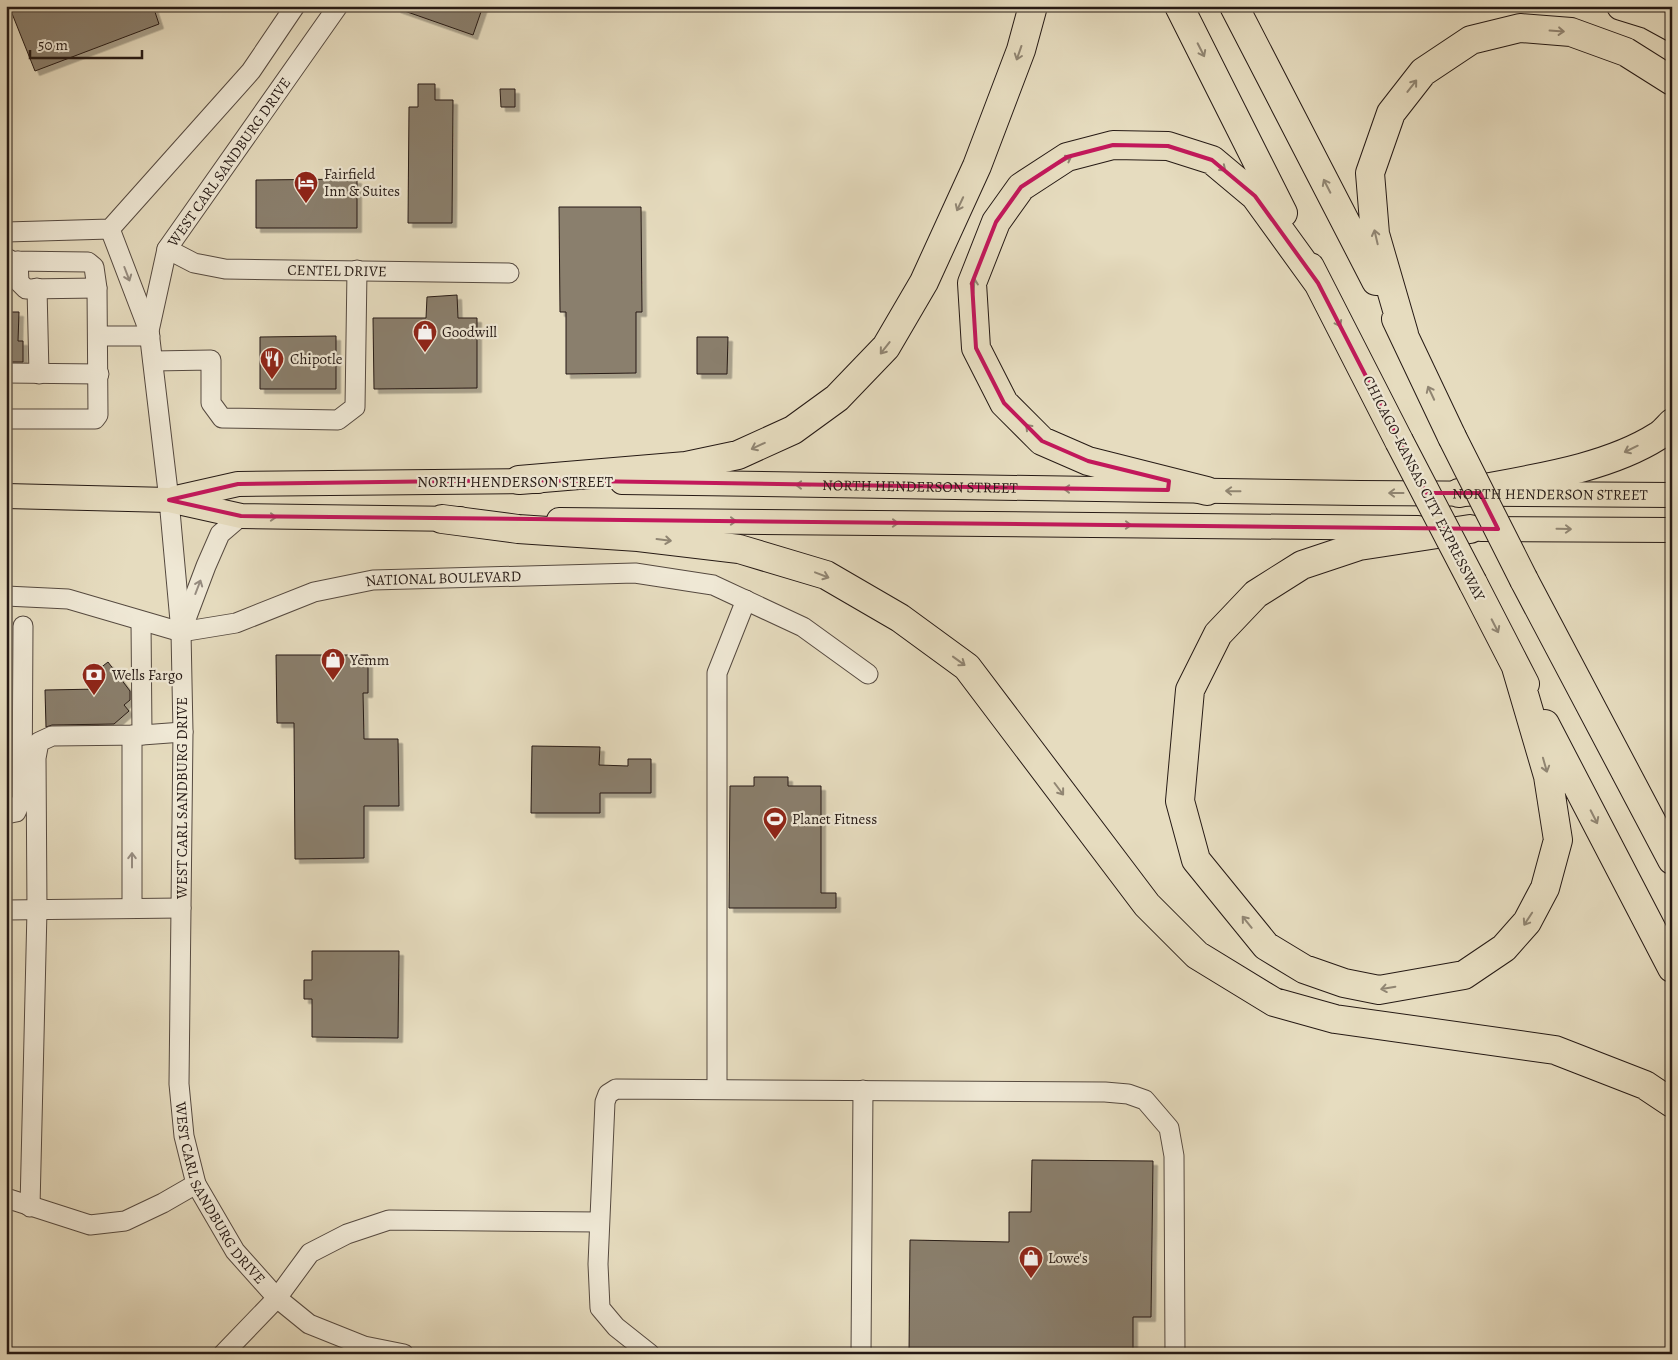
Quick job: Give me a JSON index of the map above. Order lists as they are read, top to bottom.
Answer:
{
  "streets": {
    "highway": ["CHICAGO-KANSAS CITY EXPRESSWAY"],
    "main road": ["NORTH HENDERSON STREET"],
    "street": ["WEST CARL SANDBURG DRIVE", "CENTEL DRIVE", "NATIONAL BOULEVARD"]
  },
  "crossings": [
    ["WEST CARL SANDBURG DRIVE", "CENTEL DRIVE"],
    ["WEST CARL SANDBURG DRIVE", "NORTH HENDERSON STREET"],
    ["WEST CARL SANDBURG DRIVE", "NATIONAL BOULEVARD"]
  ],
  "places": {
    "hotel": ["Fairfield Inn & Suites"],
    "shop": ["Goodwill", "Yemm", "Lowe's"],
    "restaurant": ["Chipotle"],
    "bank": ["Wells Fargo"],
    "sports": ["Planet Fitness"]
  },
  "scale_bar": "50 m"
}
